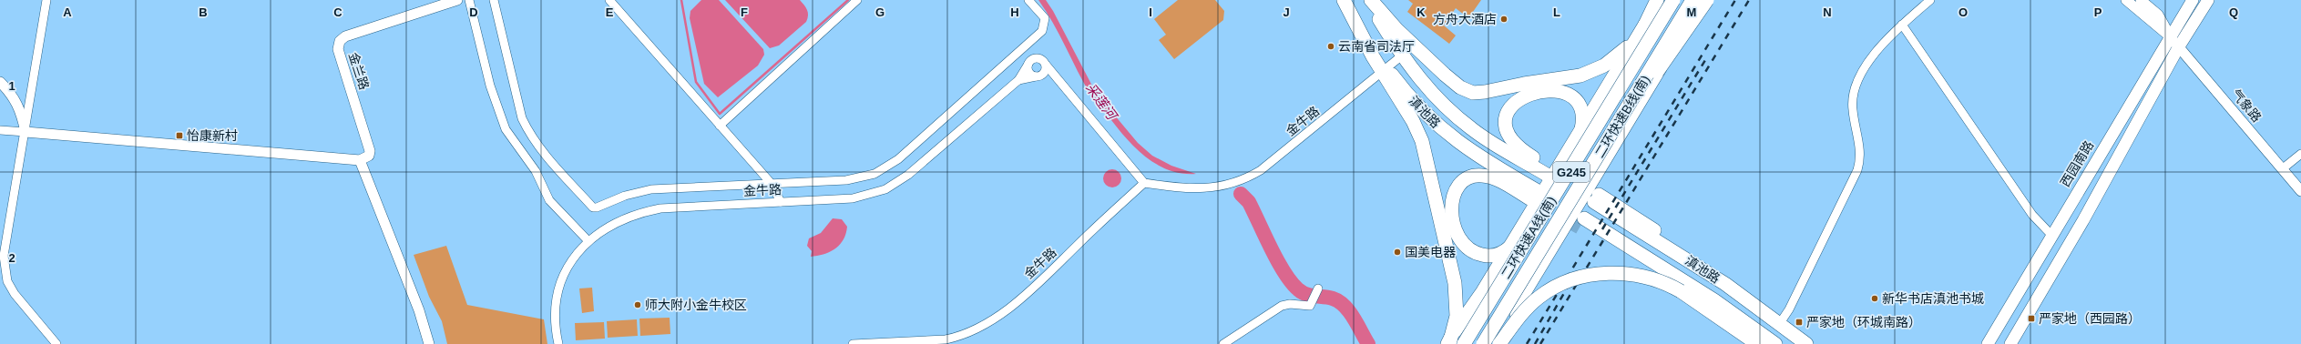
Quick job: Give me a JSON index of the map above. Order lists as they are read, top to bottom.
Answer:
{
  "streets": {
    "main road": [
      "滇池路",
      "二环快速B线(南)",
      "西园南路",
      "G245",
      "二环快速A线(南)"
    ],
    "street": ["金兰路", "气象路", "金牛路"]
  },
  "crossings": [
    ["气象路", "西园南路"],
    ["滇池路", "金牛路"],
    ["二环快速B线(南)", "G245"]
  ],
  "water": ["采莲河"],
  "places": {
    "other": [
      "方舟大酒店",
      "云南省司法厅",
      "国美电器",
      "新华书店滇池书城",
      "师大附小金牛校区"
    ],
    "transit": ["怡康新村", "严家地（西园路）", "严家地（环城南路）"]
  },
  "grid": {
    "columns": [
      "A",
      "B",
      "C",
      "D",
      "E",
      "F",
      "G",
      "H",
      "I",
      "J",
      "K",
      "L",
      "M",
      "N",
      "O",
      "P",
      "Q"
    ],
    "rows": ["1", "2"]
  }
}
